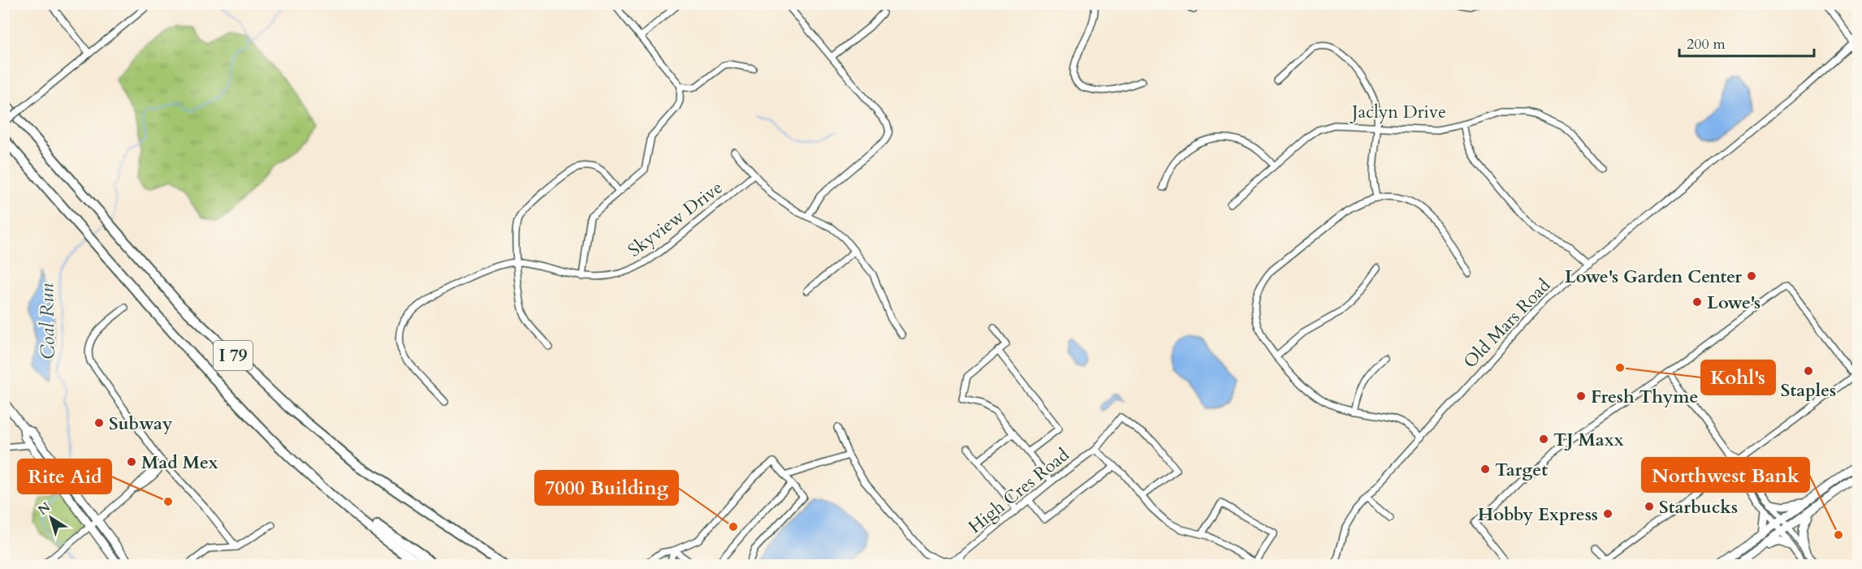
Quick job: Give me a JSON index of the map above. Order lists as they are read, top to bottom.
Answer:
{
  "streets": {
    "highway": ["I 79"],
    "street": [
      "Jaclyn Drive",
      "Skyview Drive",
      "Old Mars Road",
      "High Cres Road"
    ]
  },
  "water": ["Coal Run"],
  "places": [
    "Lowe's Garden Center",
    "Lowe's",
    "Kohl's",
    "Staples",
    "Fresh Thyme",
    "Subway",
    "TJ Maxx",
    "Mad Mex",
    "Target",
    "Rite Aid",
    "Starbucks",
    "Hobby Express",
    "7000 Building",
    "Northwest Bank"
  ],
  "scale_bar": "200 m",
  "north": "top left"
}
